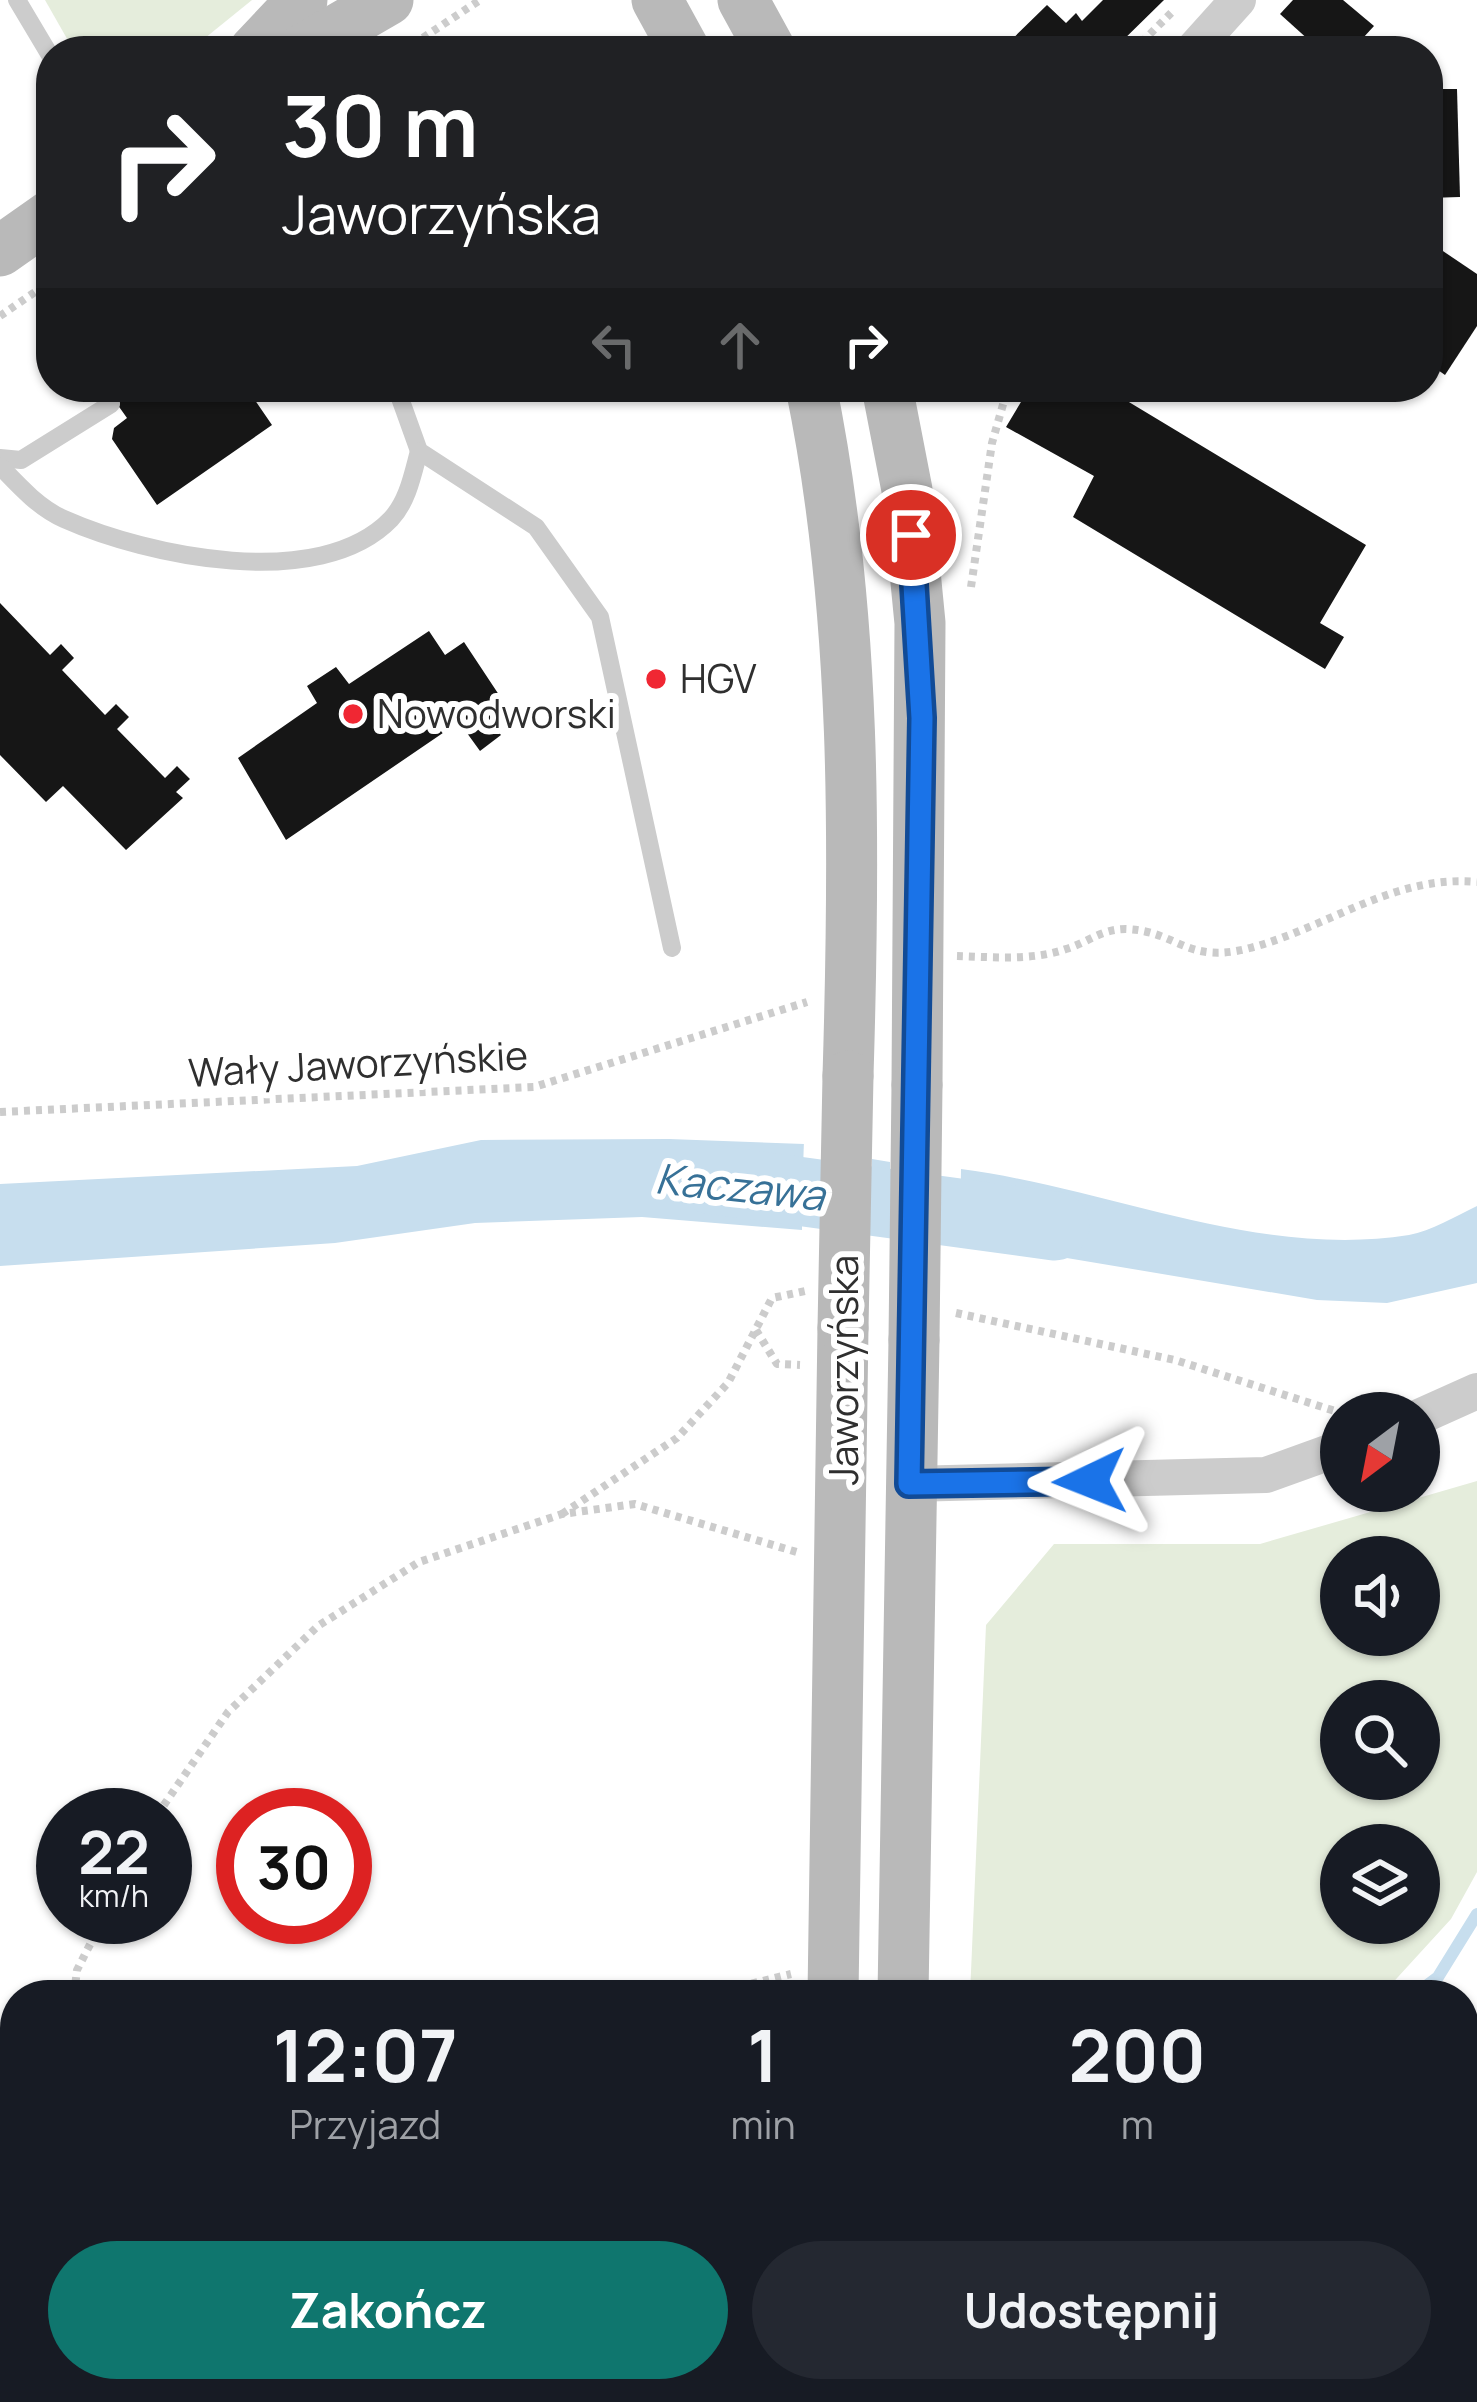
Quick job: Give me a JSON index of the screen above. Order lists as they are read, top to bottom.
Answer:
{
  "streets": {
    "main road": ["Jaworzyńska"],
    "path": ["Wały Jaworzyńskie"]
  },
  "crossings": [
    ["Wały Jaworzyńskie", "Jaworzyńska"]
  ],
  "water": ["Kaczawa"],
  "places": ["HGV", "Nowodworski"],
  "north": "bottom left",
  "page": {
    "turn": ["30 m", "Jaworzyńska"],
    "speed": "22 km/h",
    "limit": "30",
    "eta": [
      "12:07",
      "Przyjazd",
      "1",
      "min",
      "200",
      "m"
    ],
    "buttons": ["Zakończ", "Udostępnij"]
  }
}
